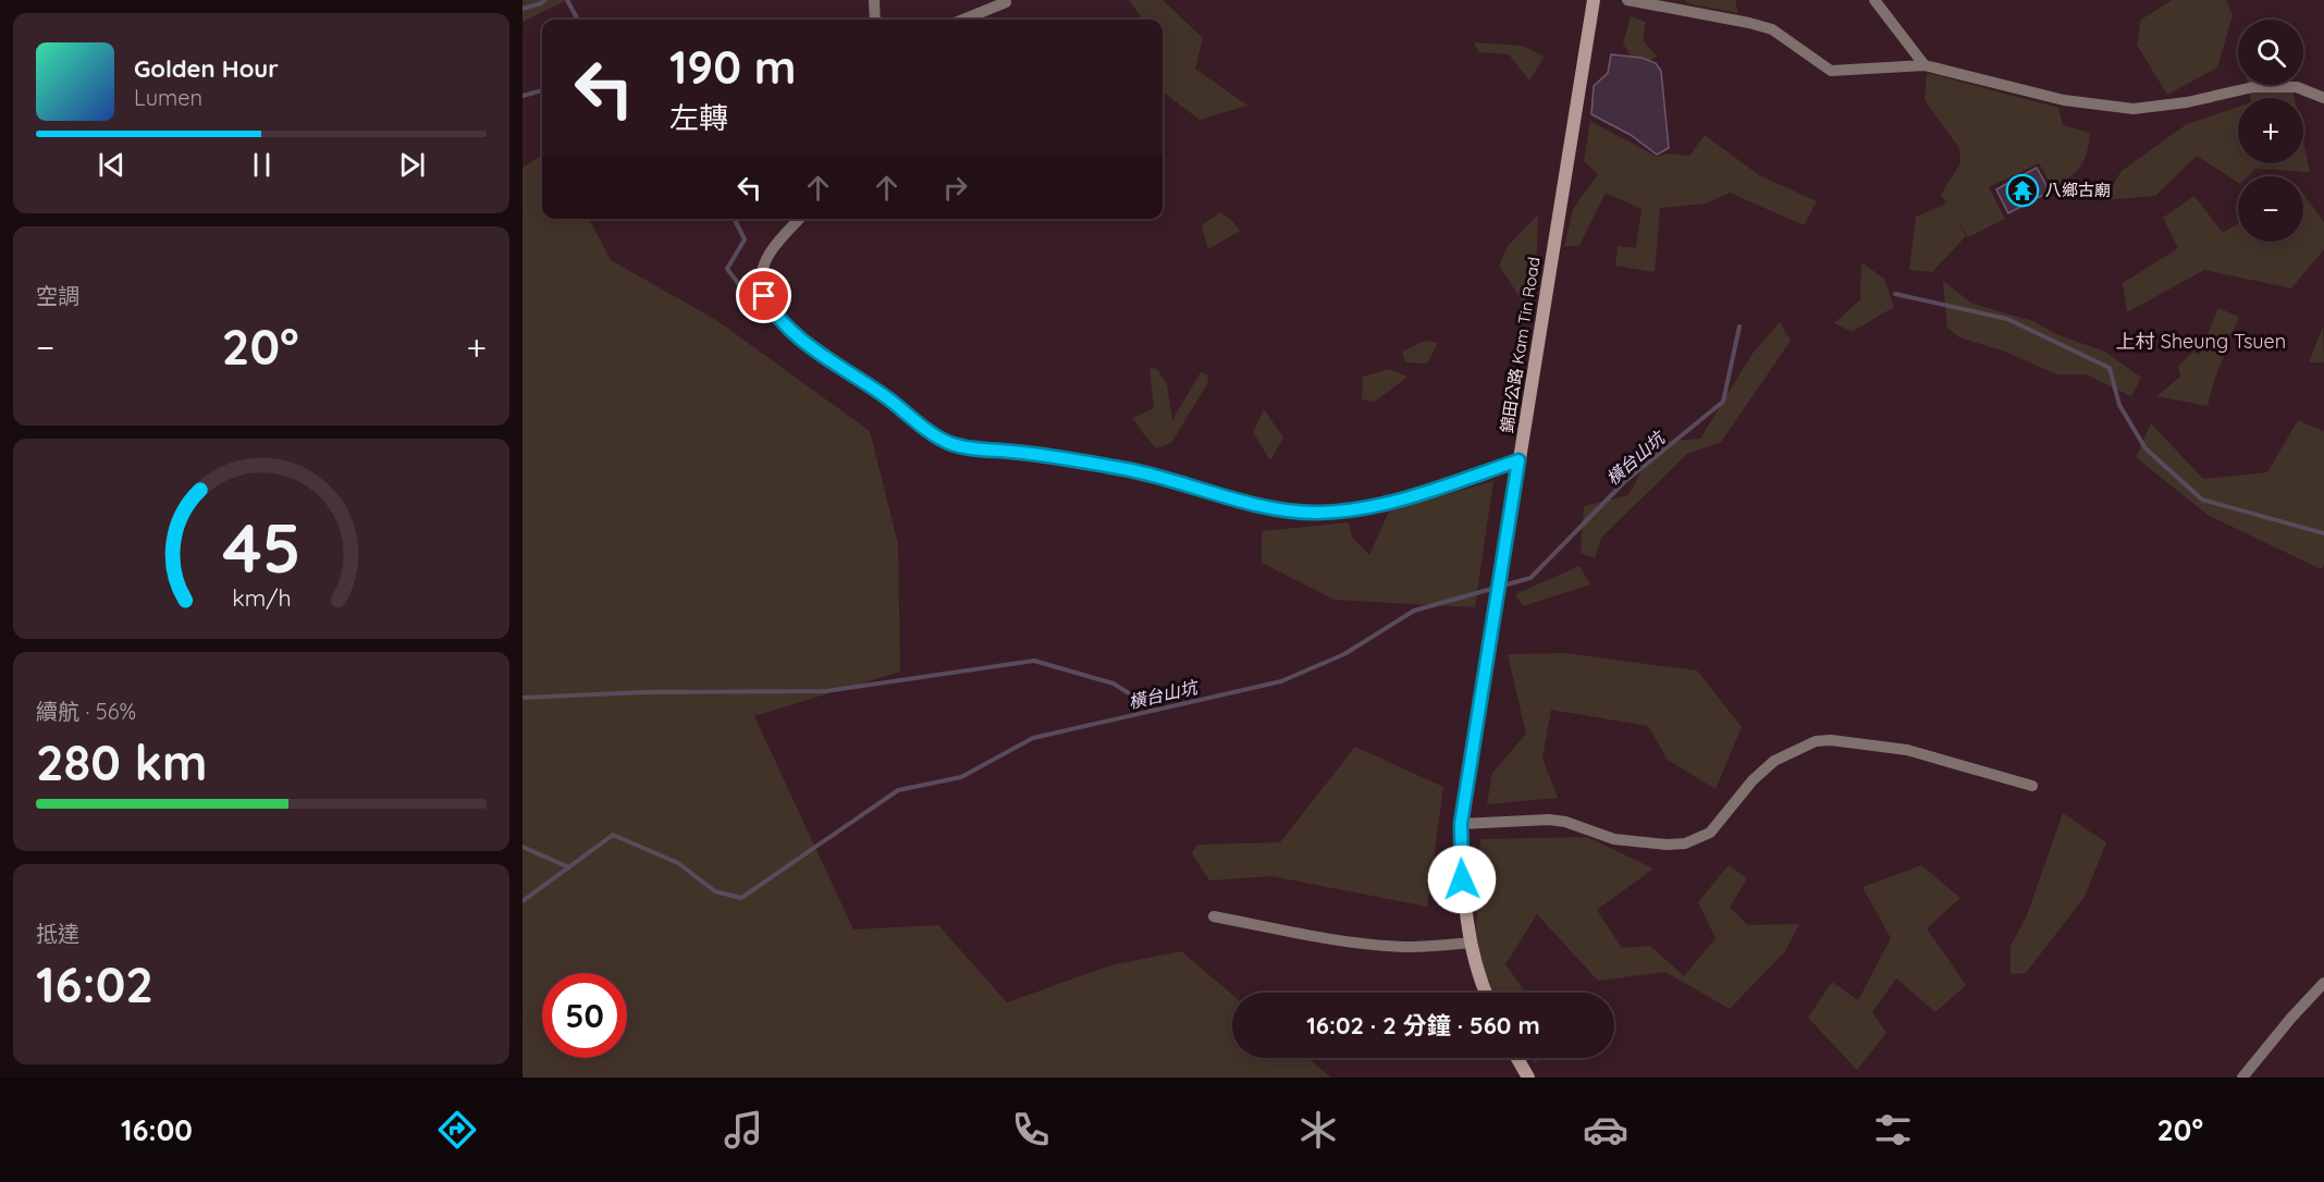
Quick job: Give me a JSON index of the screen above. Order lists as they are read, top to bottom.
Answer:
{
  "streets": {
    "main road": ["錦田公路 Kam Tin Road"]
  },
  "districts": ["上村 Sheung Tsuen"],
  "water": ["橫台山坑"],
  "places": {
    "temple": ["八鄉古廟"]
  },
  "page": {
    "map_buttons": ["+", "−"],
    "turn": ["190 m", "左轉"],
    "song": ["Golden Hour", "Lumen"],
    "tile": [
      "空調",
      ["續航 · 56%", "280 km"],
      ["抵達", "16:02"]
    ],
    "heat": ["−", "20°", "+"],
    "limit": "50",
    "trip": "16:02 · 2 分鐘 · 560 m",
    "tabs": ["16:00", "20°"],
    "gauge": ["45", "km/h"]
  }
}
